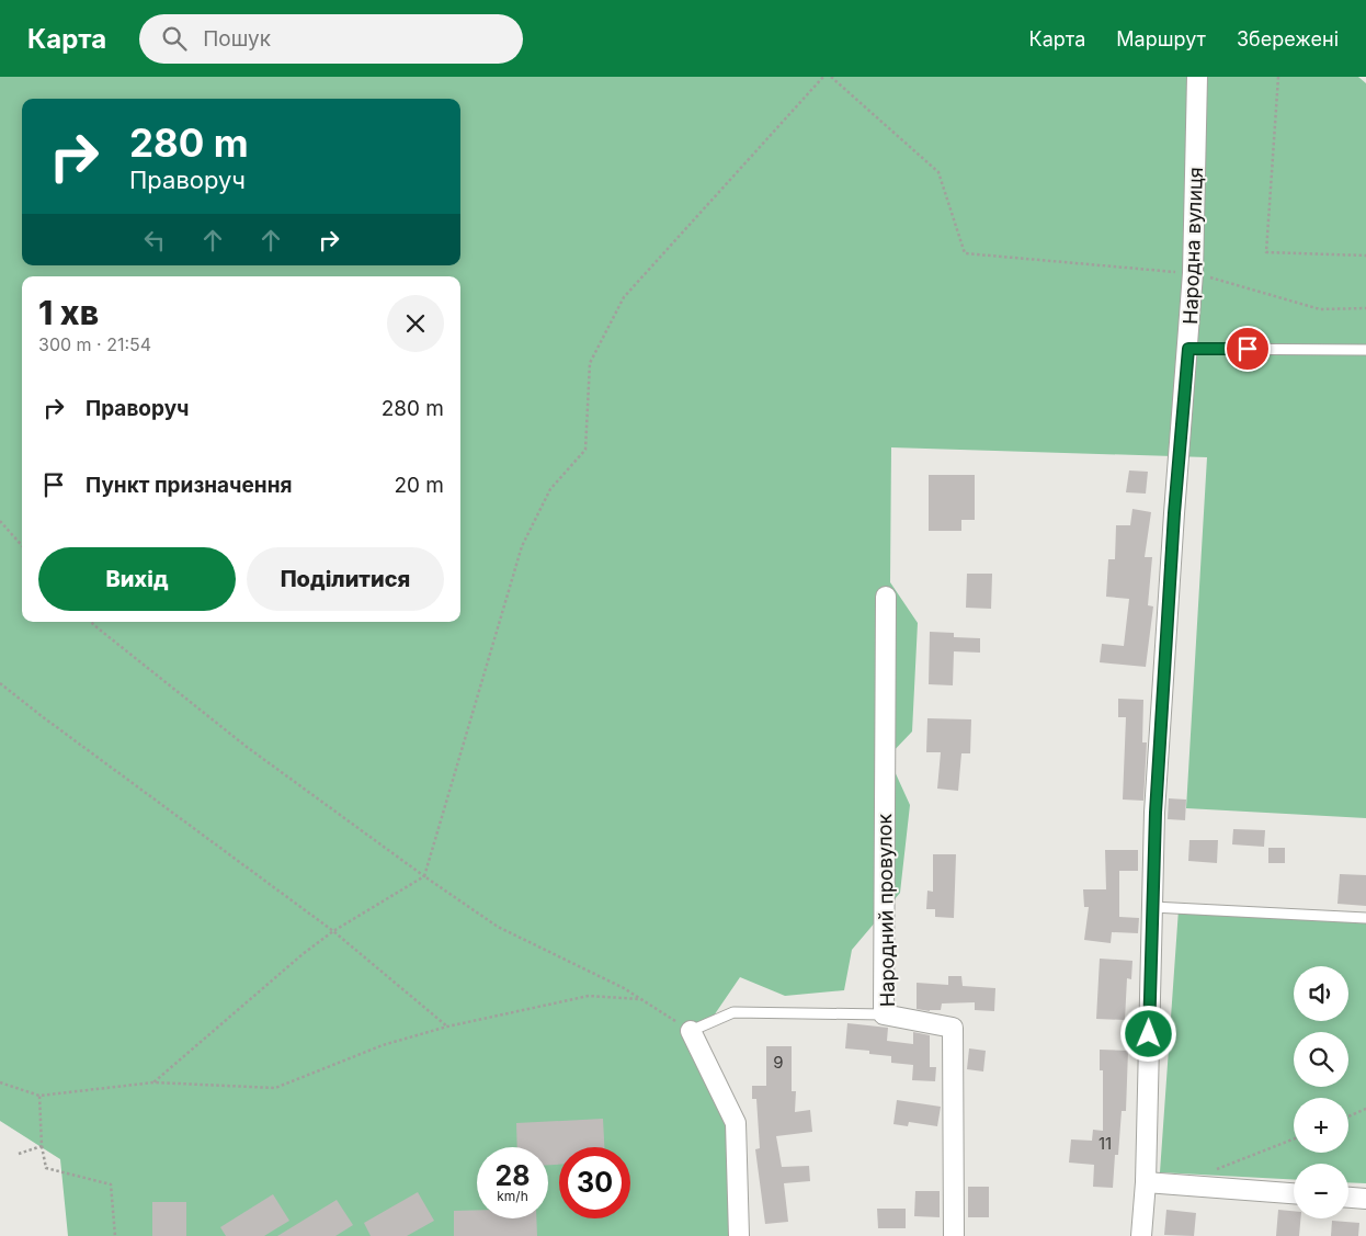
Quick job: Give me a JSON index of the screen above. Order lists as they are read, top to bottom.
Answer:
{
  "streets": {
    "street": ["Народна вулиця", "Народний провулок"]
  },
  "house_numbers": ["9", "11"],
  "page": {
    "header": "Карта",
    "search": "Пошук",
    "nav": ["Карта", "Маршрут", "Збережені"],
    "turn": ["280 m", "Праворуч"],
    "heading": ["1 хв", "300 m · 21:54"],
    "list": [
      {
        "name": "Праворуч",
        "value": "280 m"
      },
      {
        "name": "Пункт призначення",
        "value": "20 m"
      }
    ],
    "buttons": ["Вихід", "Поділитися"],
    "map_buttons": ["+", "−"],
    "speed": "28 km/h",
    "limit": "30"
  }
}
